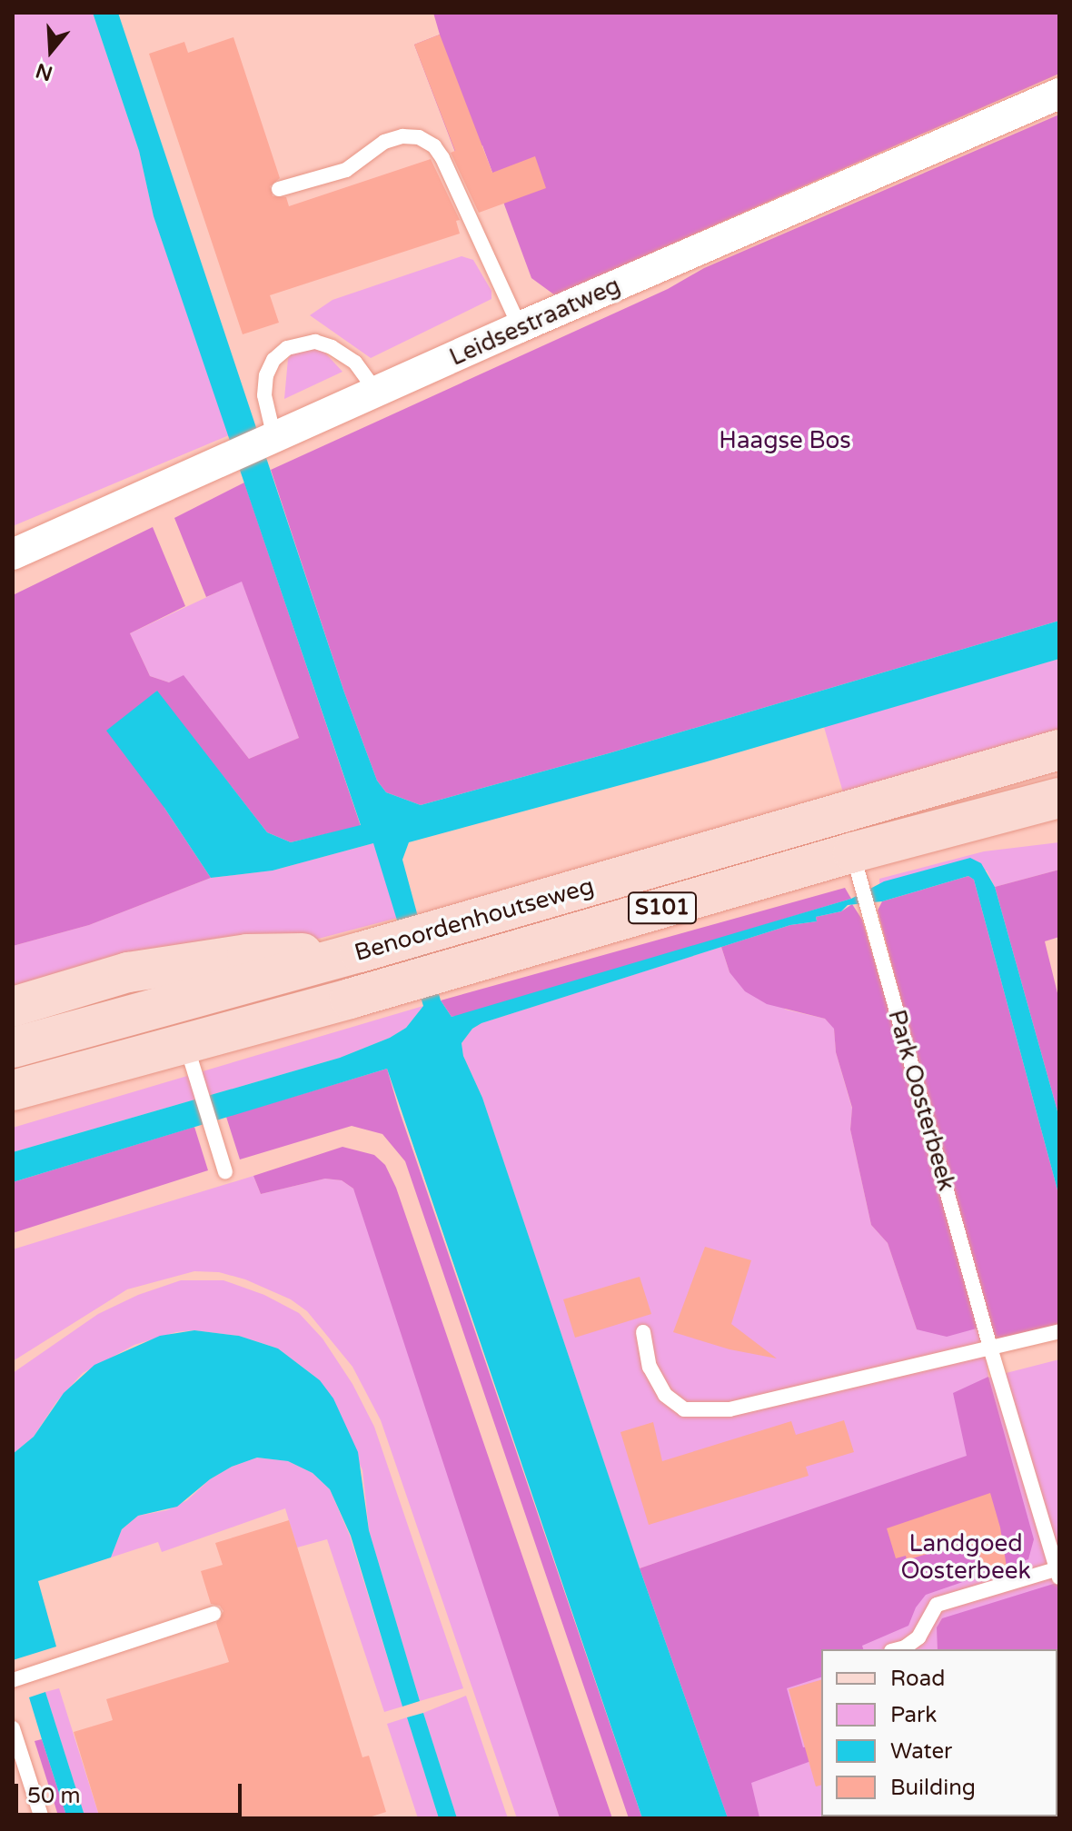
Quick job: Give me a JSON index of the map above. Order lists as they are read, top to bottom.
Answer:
{
  "streets": {
    "main road": ["S101", "Benoordenhoutseweg"],
    "street": ["Leidsestraatweg"],
    "lane": ["Park Oosterbeek"]
  },
  "crossings": [
    ["Benoordenhoutseweg", "Park Oosterbeek"]
  ],
  "parks": ["Haagse Bos", "Landgoed Oosterbeek"],
  "legend": [
    "Road",
    "Park",
    "Water",
    "Building"
  ],
  "scale_bar": "50 m",
  "north": "bottom"
}
